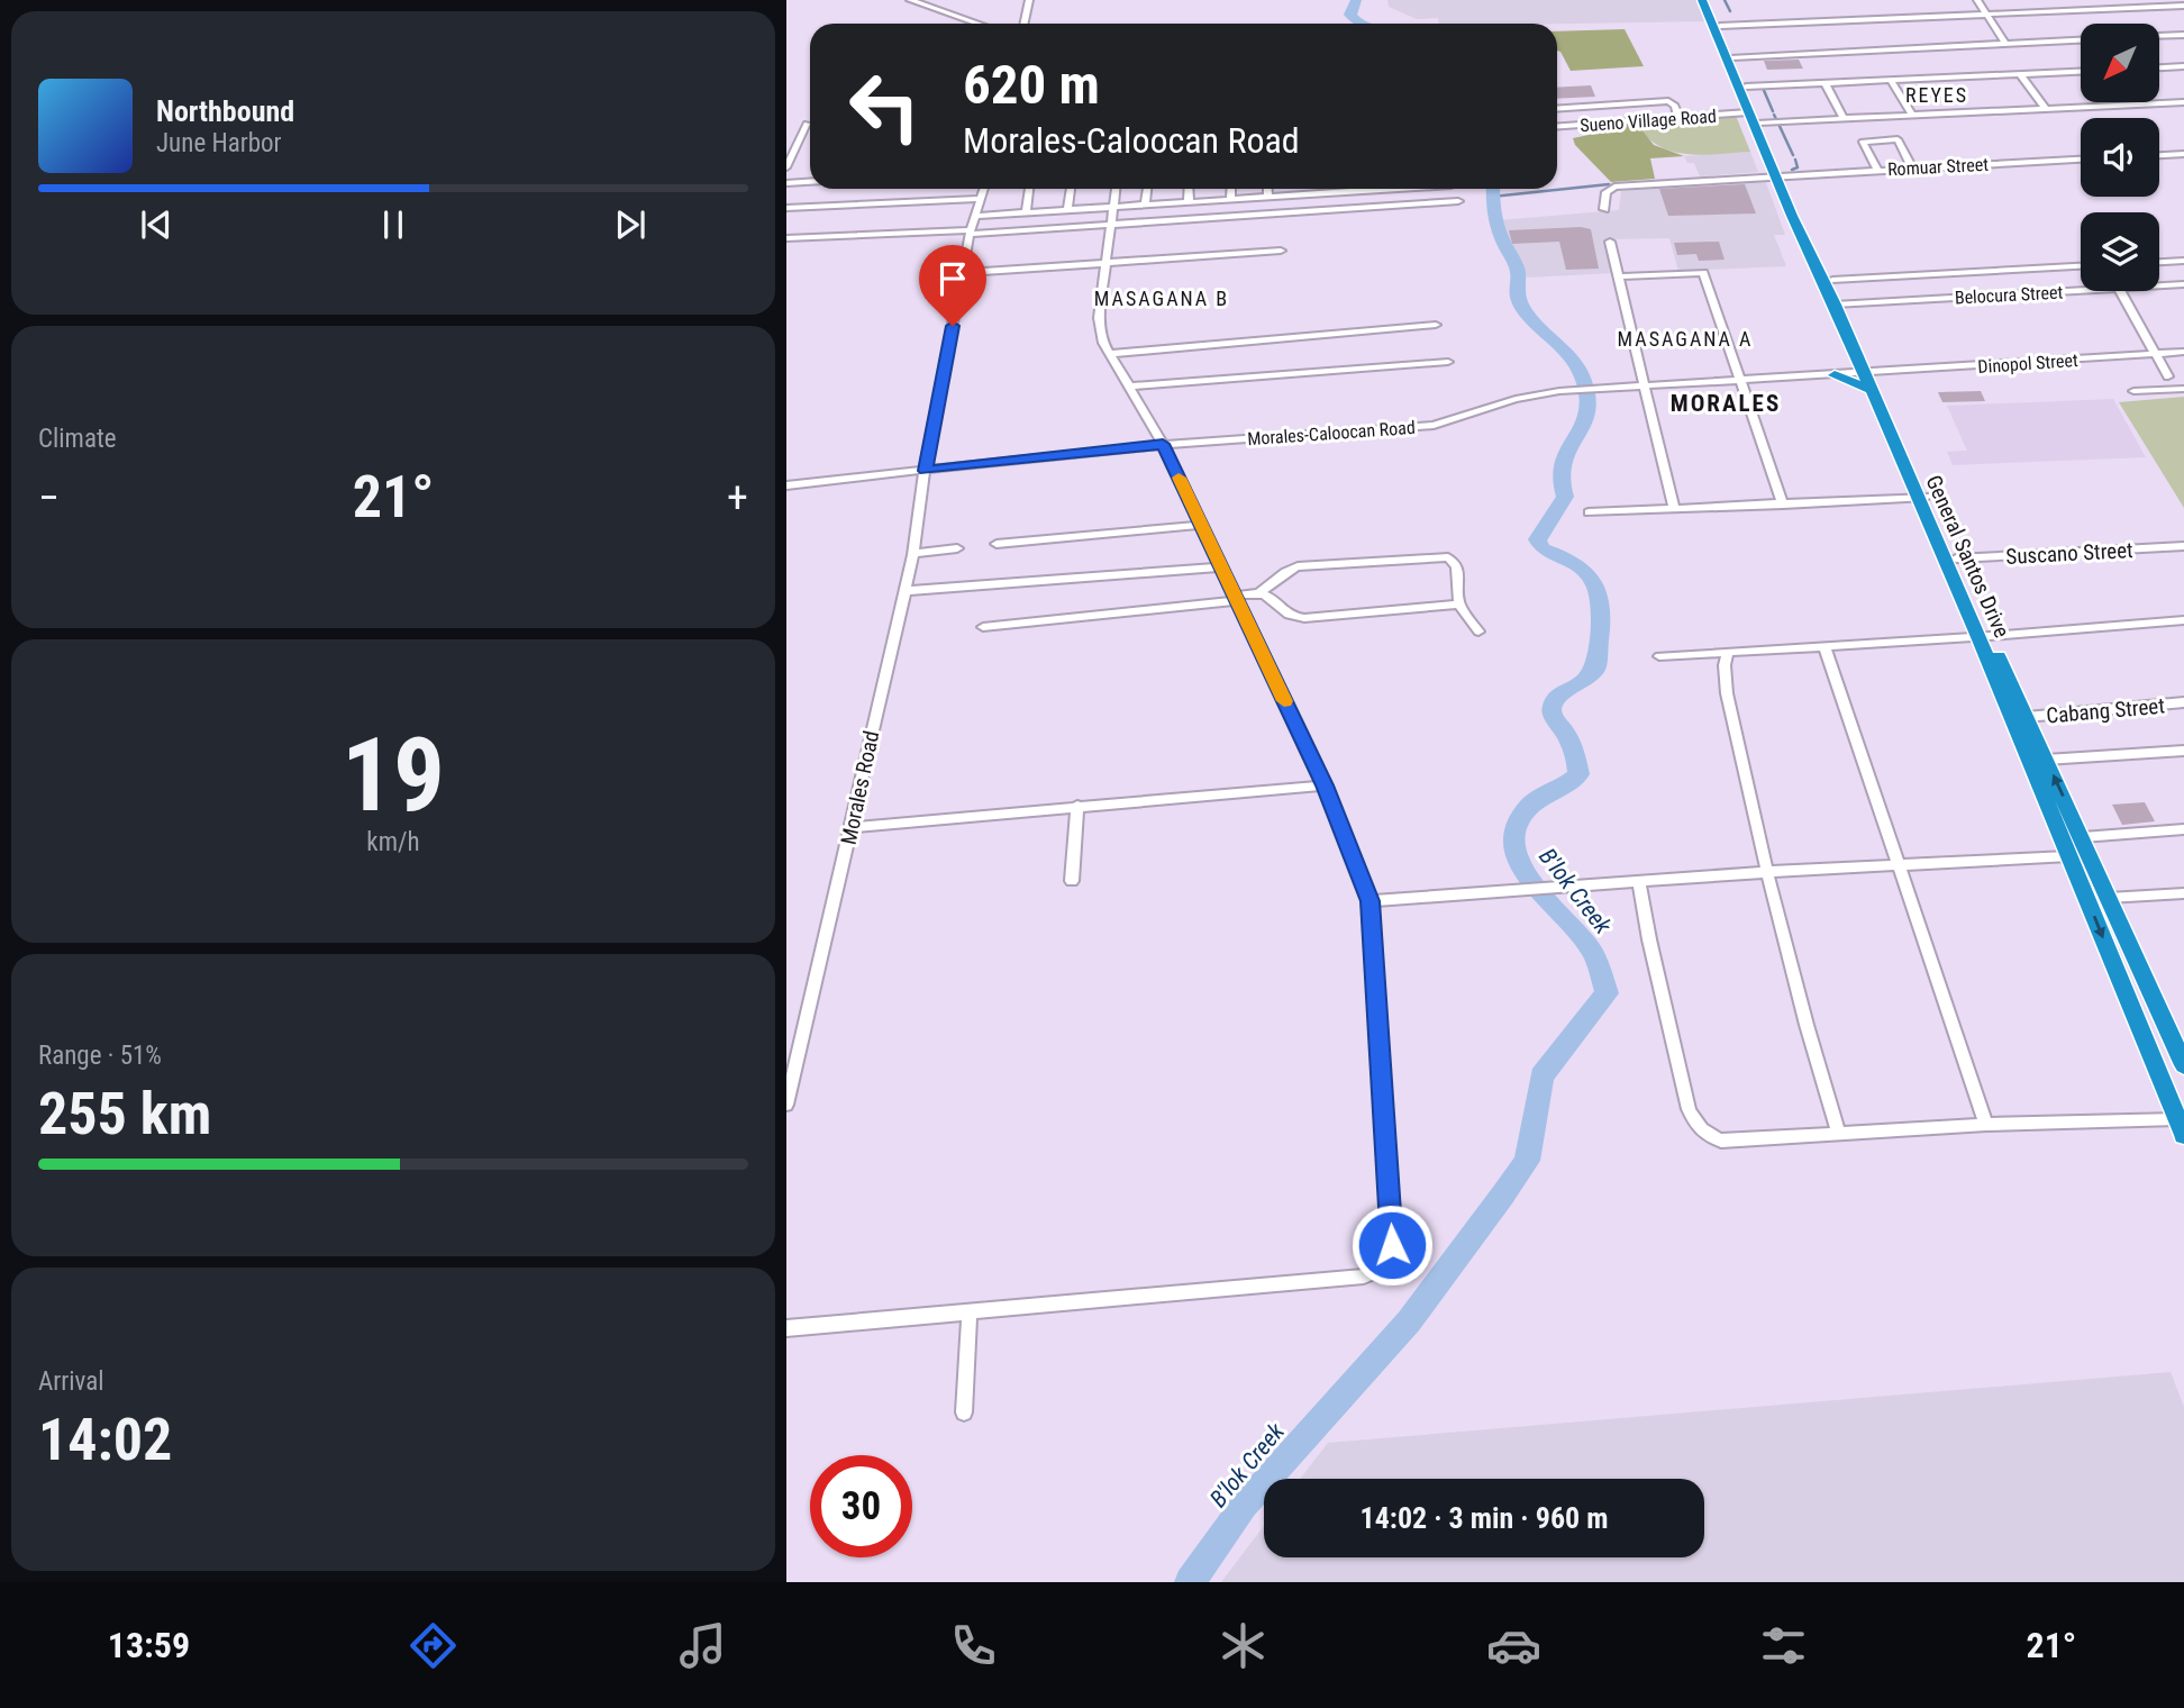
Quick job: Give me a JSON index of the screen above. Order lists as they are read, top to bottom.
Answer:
{
  "streets": {
    "highway": ["General Santos Drive"],
    "street": [
      "Sueno Village Road",
      "Romuar Street",
      "Belocura Street",
      "Dinopol Street",
      "Morales-Caloocan Road",
      "Suscano Street",
      "Cabang Street",
      "Morales Road"
    ]
  },
  "crossings": [
    ["Sueno Village Road", "General Santos Drive"],
    ["Romuar Street", "General Santos Drive"],
    ["Belocura Street", "General Santos Drive"],
    ["Dinopol Street", "General Santos Drive"],
    ["Morales-Caloocan Road", "Morales Road"],
    ["Suscano Street", "General Santos Drive"],
    ["General Santos Drive", "Cabang Street"]
  ],
  "districts": [
    "REYES",
    "MASAGANA B",
    "MASAGANA A",
    "MORALES"
  ],
  "water": ["B'lok Creek"],
  "north": "bottom left",
  "page": {
    "turn": ["620 m", "Morales-Caloocan Road"],
    "song": ["Northbound", "June Harbor"],
    "tile": [
      "Climate",
      ["19", "km/h"],
      ["Range · 51%", "255 km"],
      ["Arrival", "14:02"]
    ],
    "heat": ["−", "21°", "+"],
    "limit": "30",
    "trip": "14:02 · 3 min · 960 m",
    "tabs": ["13:59", "21°"]
  }
}
